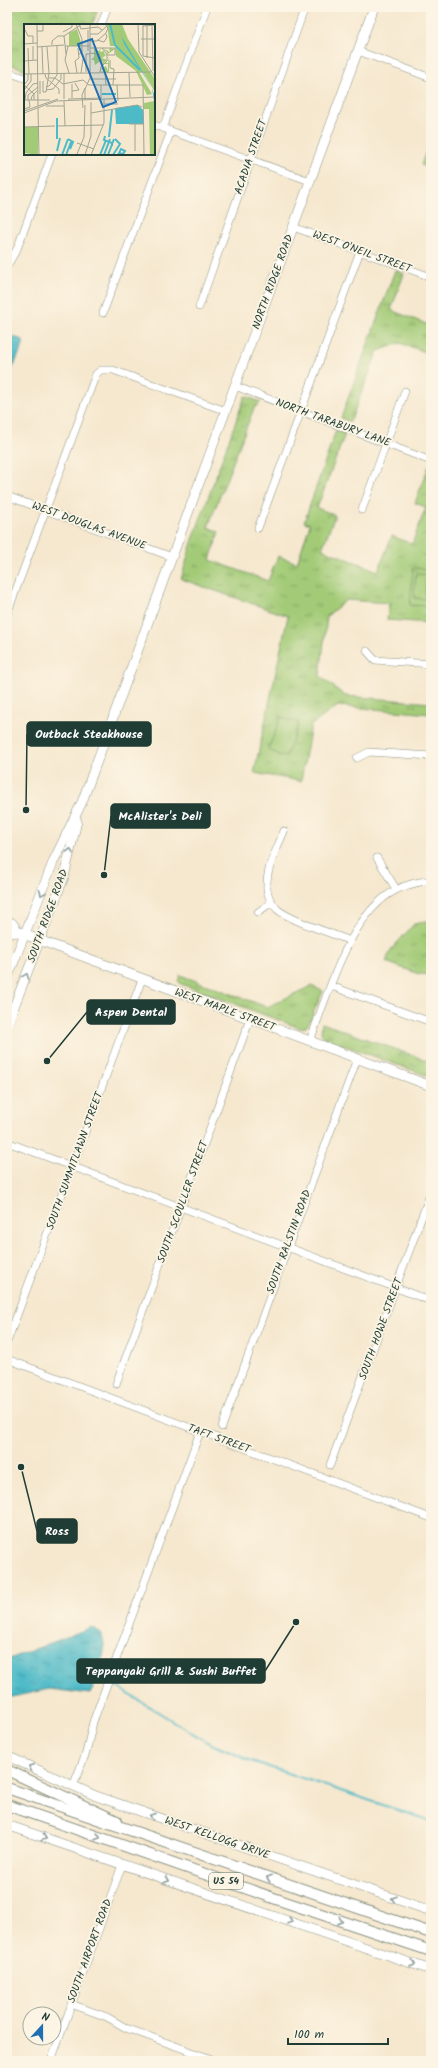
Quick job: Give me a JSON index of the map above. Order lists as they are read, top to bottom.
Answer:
{
  "streets": {
    "highway": ["US 54"],
    "main road": [
      "NORTH RIDGE ROAD",
      "SOUTH RIDGE ROAD",
      "WEST MAPLE STREET",
      "WEST KELLOGG DRIVE"
    ],
    "street": [
      "ACADIA STREET",
      "WEST O'NEIL STREET",
      "NORTH TARABURY LANE",
      "WEST DOUGLAS AVENUE",
      "SOUTH SUMMITLAWN STREET",
      "SOUTH SCOULLER STREET",
      "SOUTH RALSTIN ROAD",
      "SOUTH HOWE STREET",
      "TAFT STREET",
      "SOUTH AIRPORT ROAD"
    ]
  },
  "crossings": [
    ["WEST O'NEIL STREET", "NORTH RIDGE ROAD"],
    ["NORTH RIDGE ROAD", "NORTH TARABURY LANE"],
    ["NORTH RIDGE ROAD", "WEST DOUGLAS AVENUE"],
    ["NORTH RIDGE ROAD", "SOUTH RIDGE ROAD"],
    ["SOUTH RIDGE ROAD", "WEST MAPLE STREET"],
    ["WEST MAPLE STREET", "SOUTH SUMMITLAWN STREET"],
    ["WEST MAPLE STREET", "SOUTH SCOULLER STREET"],
    ["WEST MAPLE STREET", "SOUTH RALSTIN ROAD"]
  ],
  "places": [
    "Outback Steakhouse",
    "McAlister's Deli",
    "Aspen Dental",
    "Ross",
    "Teppanyaki Grill & Sushi Buffet"
  ],
  "scale_bar": "100 m",
  "north": "top"
}
